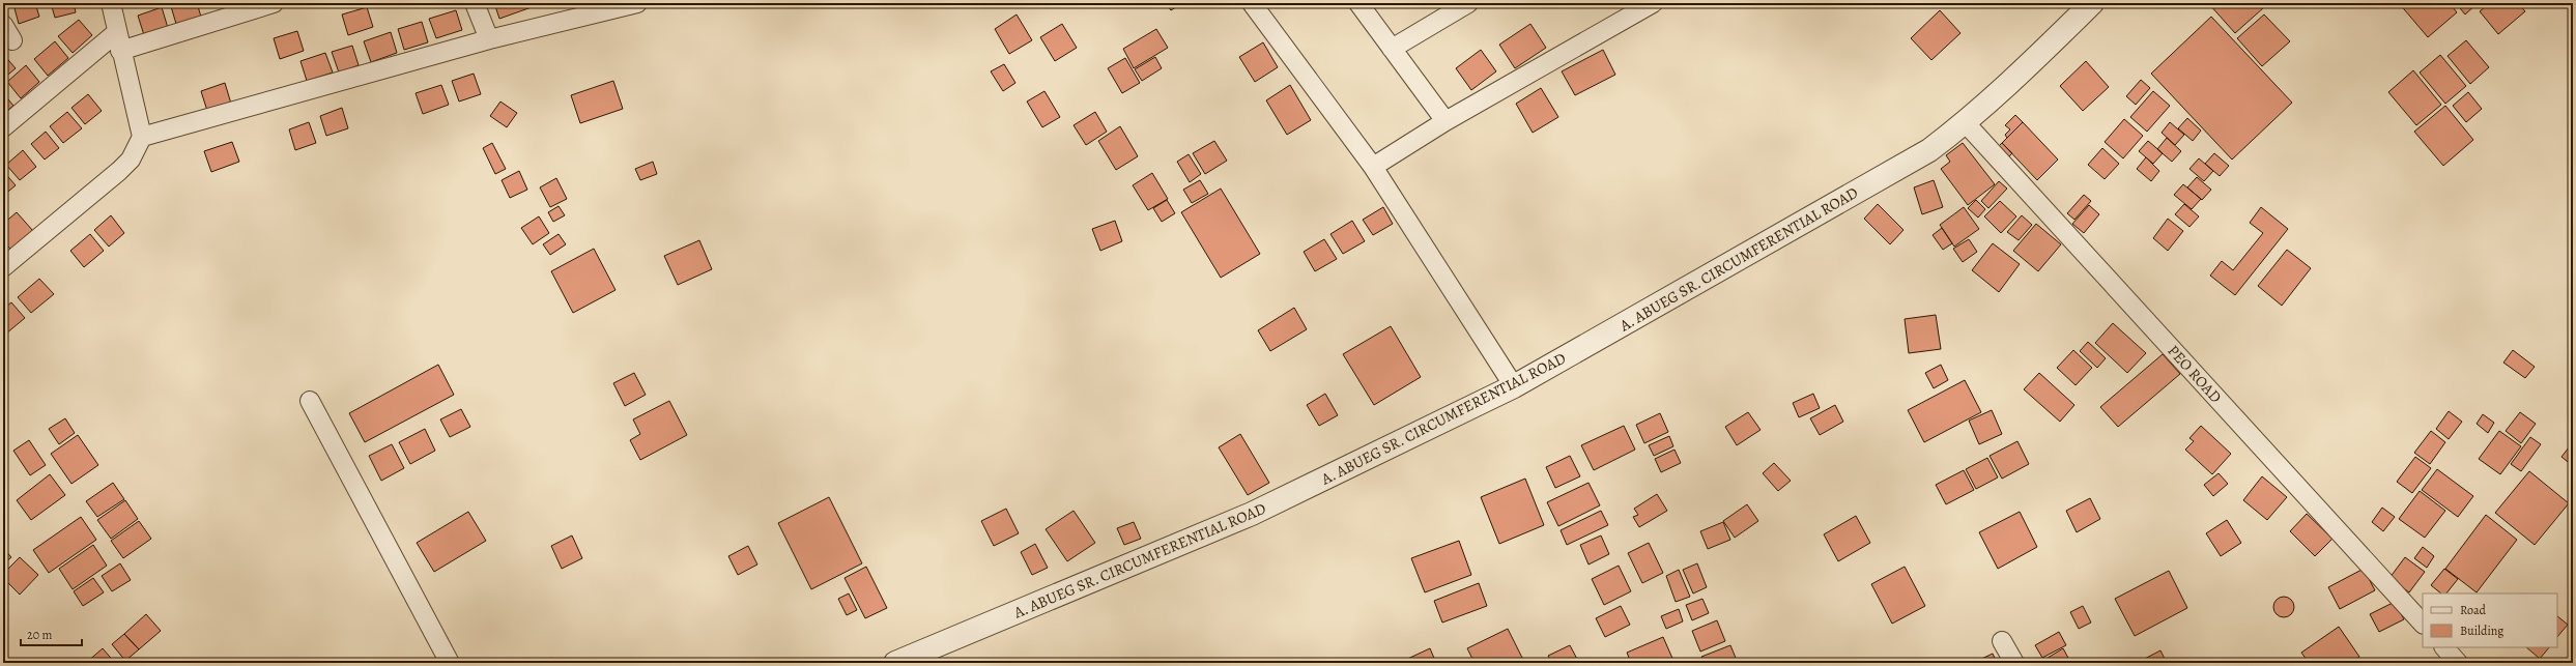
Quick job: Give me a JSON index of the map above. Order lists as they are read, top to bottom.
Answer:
{
  "streets": {
    "street": ["A. ABUEG SR. CIRCUMFERENTIAL ROAD", "PEO ROAD"]
  },
  "crossings": [
    ["A. ABUEG SR. CIRCUMFERENTIAL ROAD", "PEO ROAD"]
  ],
  "legend": ["Road", "Building"],
  "scale_bar": "20 m"
}
